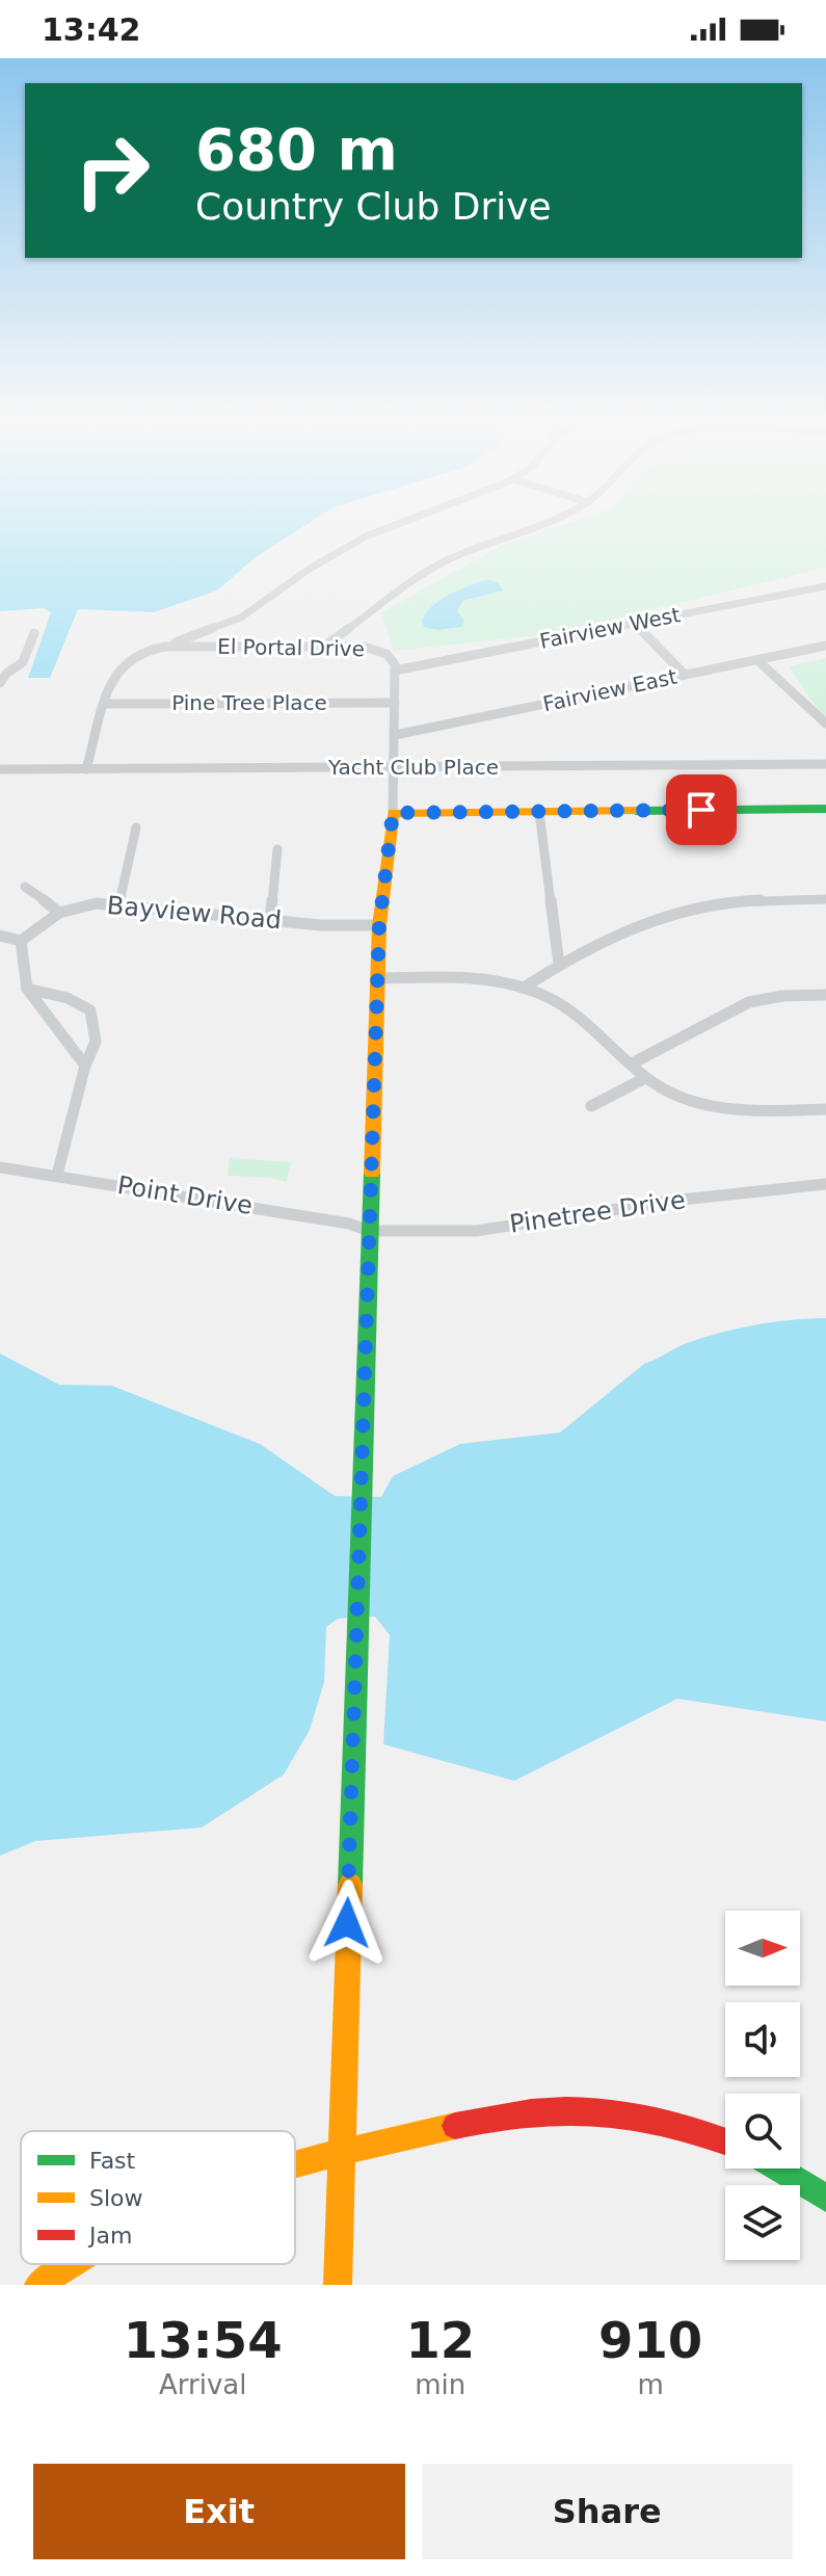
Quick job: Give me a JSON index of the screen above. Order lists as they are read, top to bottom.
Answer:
{
  "streets": {
    "street": [
      "Fairview West",
      "El Portal Drive",
      "Fairview East",
      "Pine Tree Place",
      "Yacht Club Place",
      "Bayview Road",
      "Point Drive",
      "Pinetree Drive"
    ]
  },
  "crossings": [
    ["Fairview West", "El Portal Drive"],
    ["El Portal Drive", "Fairview East"],
    ["El Portal Drive", "Pine Tree Place"],
    ["El Portal Drive", "Yacht Club Place"],
    ["Point Drive", "Pinetree Drive"]
  ],
  "legend": ["Fast", "Slow", "Jam"],
  "north": "right",
  "page": {
    "status": "13:42",
    "turn": ["680 m", "Country Club Drive"],
    "eta": [
      "13:54",
      "Arrival",
      "12",
      "min",
      "910",
      "m"
    ],
    "buttons": ["Exit", "Share"]
  }
}
